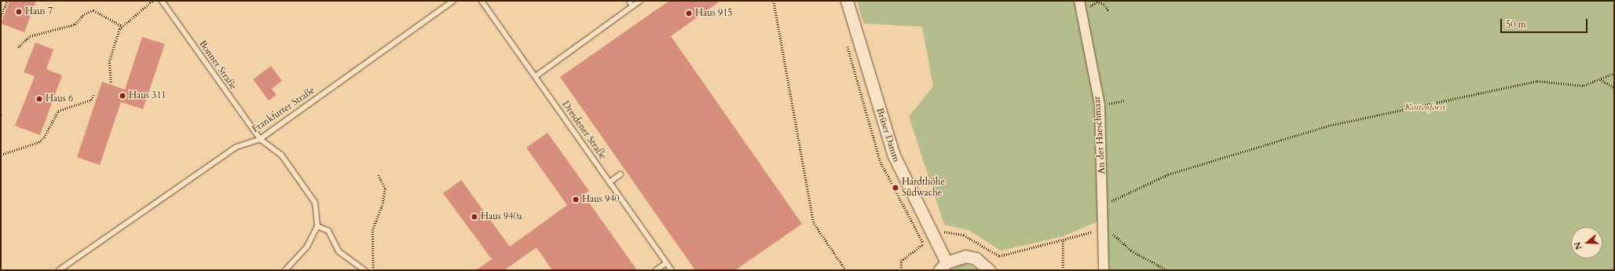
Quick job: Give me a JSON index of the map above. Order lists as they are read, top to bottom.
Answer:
{
  "streets": {
    "street": ["Brüser Damm", "An der Haeschmaar"],
    "lane": ["Bonner Straße", "Frankfurter Straße", "Dresdener Straße"]
  },
  "crossings": [
    ["Bonner Straße", "Frankfurter Straße"]
  ],
  "parks": ["Kottenforst"],
  "places": [
    "Haus 7",
    "Haus 915",
    "Haus 311",
    "Haus 6",
    "Hardthöhe Südwache",
    "Haus 940",
    "Haus 940a"
  ],
  "scale_bar": "50 m",
  "north": "left"
}
